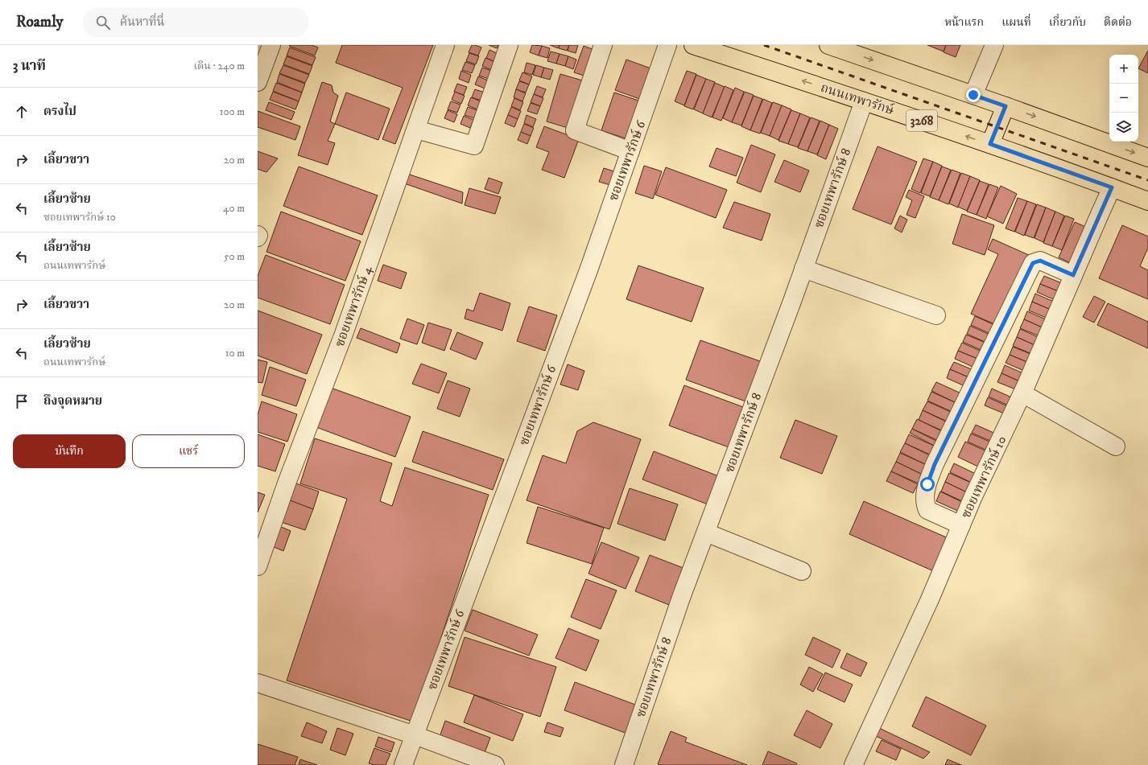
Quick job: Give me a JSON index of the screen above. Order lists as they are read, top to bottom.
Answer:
{
  "streets": {
    "main road": ["ถนนเทพารักษ์", "3268"],
    "street": [
      "ซอยเทพารักษ์ 6",
      "ซอยเทพารักษ์ 8",
      "ซอยเทพารักษ์ 4",
      "ซอยเทพารักษ์ 10"
    ]
  },
  "crossings": [
    ["ถนนเทพารักษ์", "ซอยเทพารักษ์ 8"],
    ["ถนนเทพารักษ์", "ซอยเทพารักษ์ 10"]
  ],
  "page": {
    "header": "Roamly",
    "search": "ค้นหาที่นี่",
    "nav": [
      "หน้าแรก",
      "แผนที่",
      "เกี่ยวกับ",
      "ติดต่อ"
    ],
    "heading": ["3 นาที", "เดิน · 240 m"],
    "map_buttons": ["+", "−"],
    "list": [
      ["ตรงไป", "100 m"],
      ["เลี้ยวขวา", "20 m"],
      ["เลี้ยวซ้าย", "ซอยเทพารักษ์ 10", "40 m"],
      ["เลี้ยวซ้าย", "ถนนเทพารักษ์", "50 m"],
      ["เลี้ยวขวา", "20 m"],
      ["เลี้ยวซ้าย", "ถนนเทพารักษ์", "10 m"],
      "ถึงจุดหมาย"
    ],
    "buttons": ["บันทึก", "แชร์"]
  }
}
